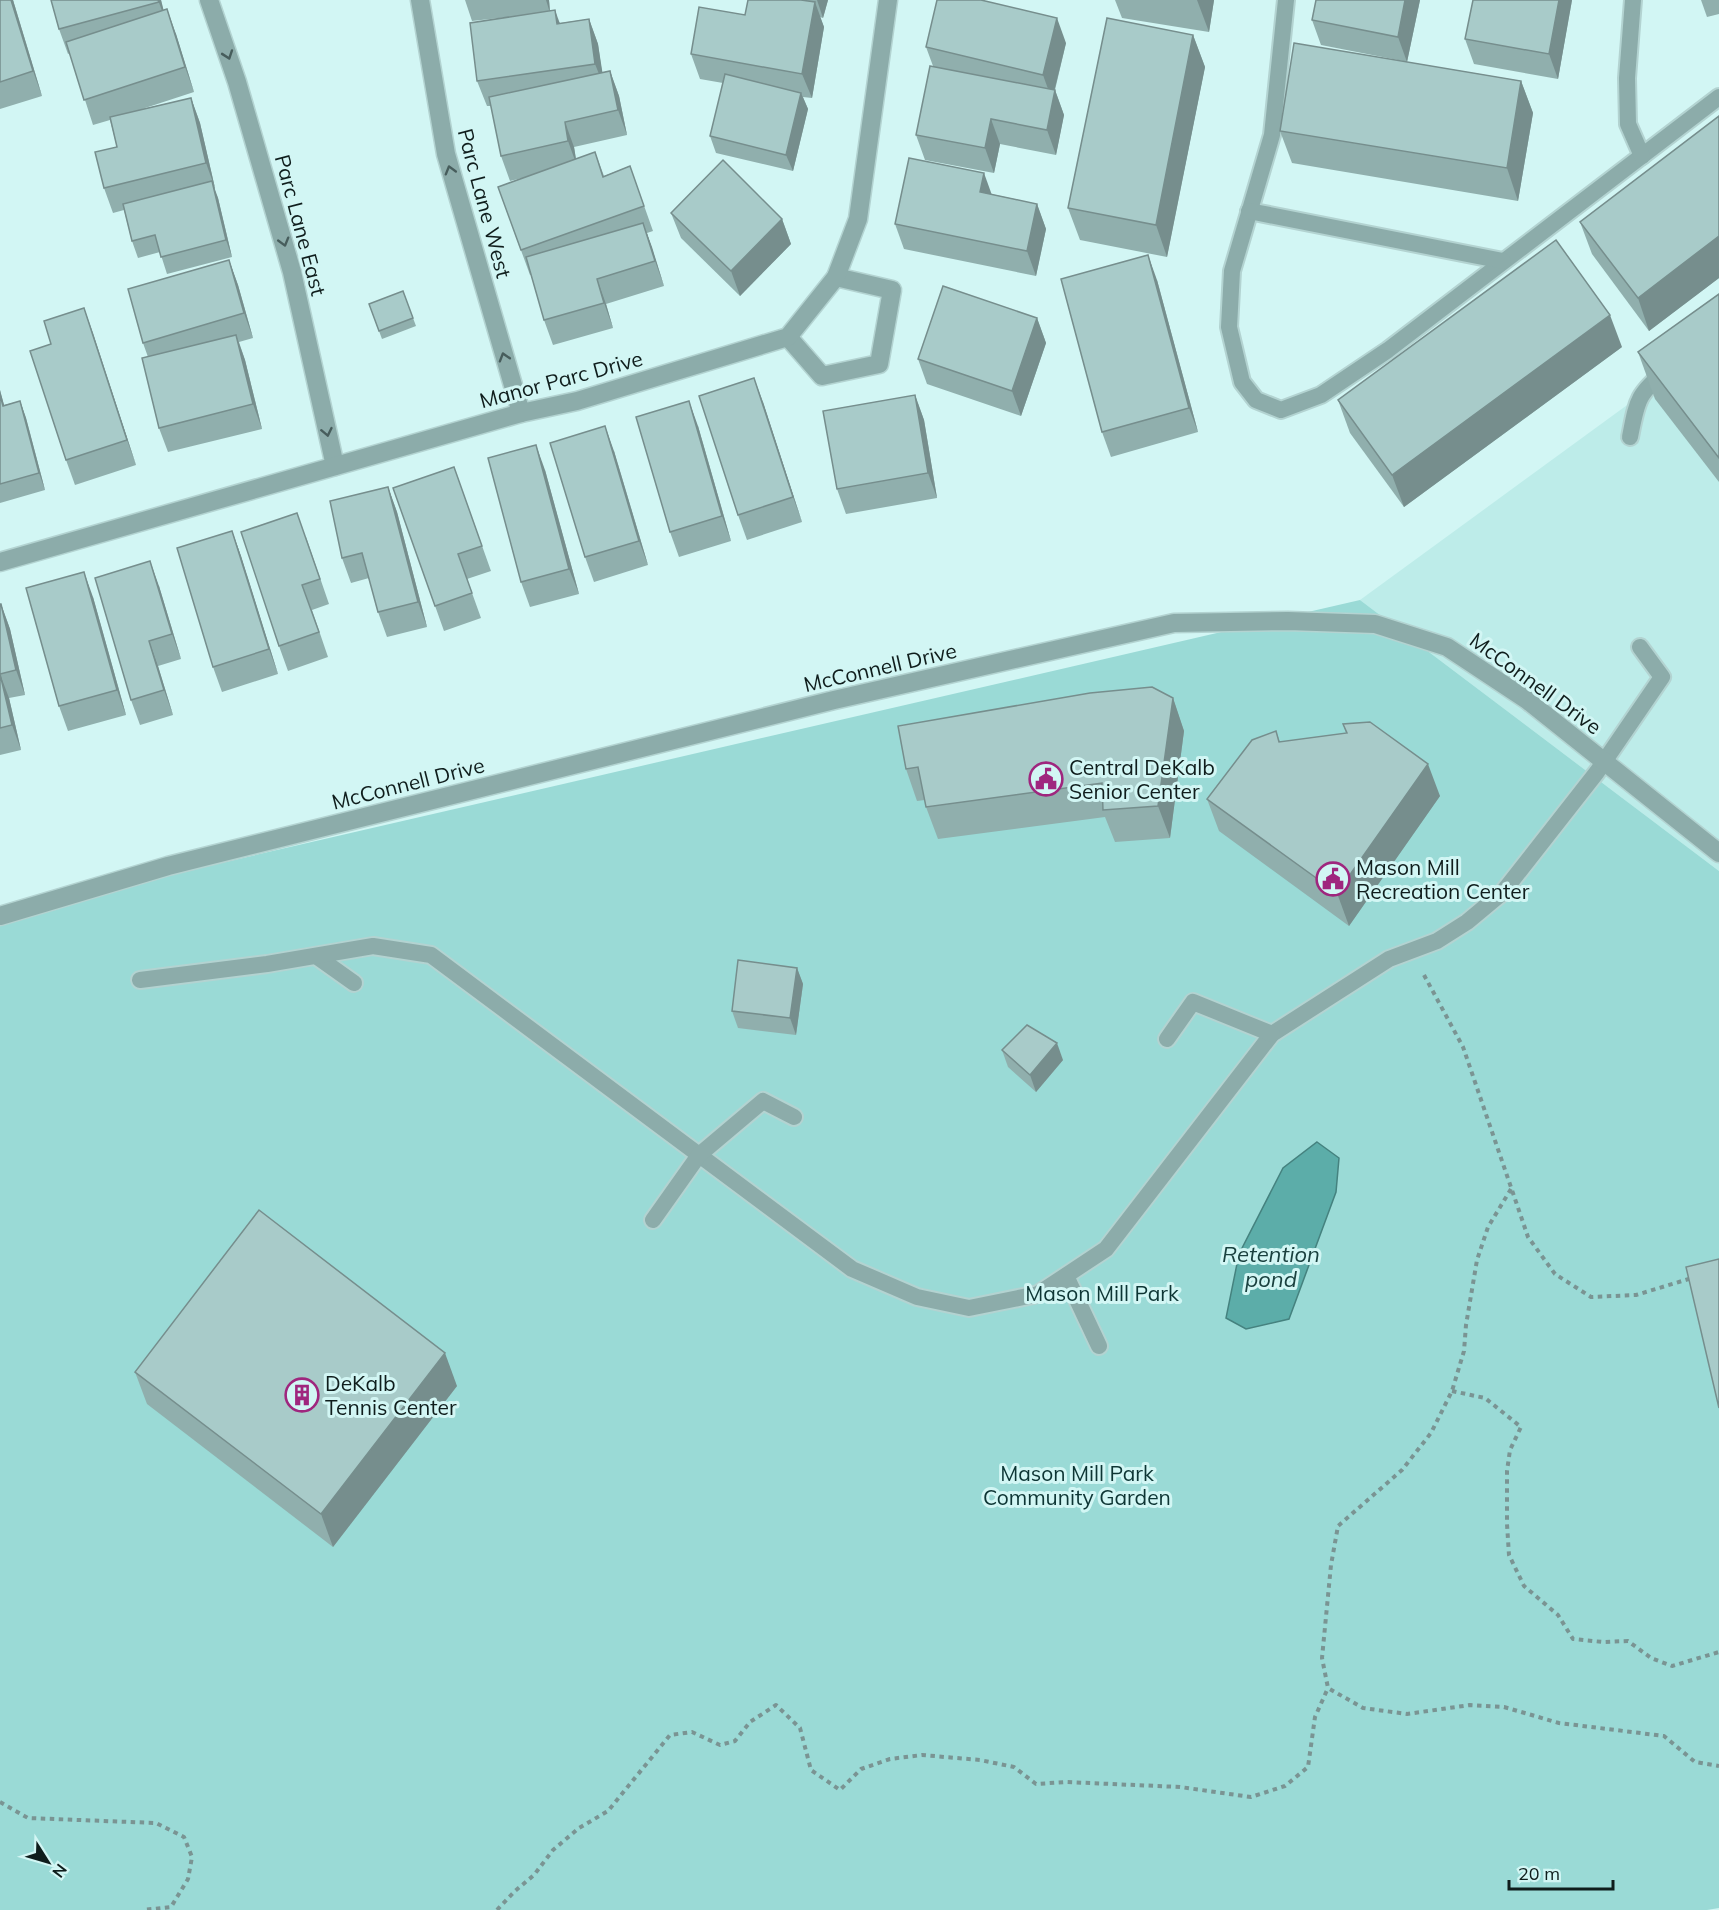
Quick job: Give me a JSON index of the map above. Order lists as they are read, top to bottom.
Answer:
{
  "streets": {
    "street": [
      "Parc Lane West",
      "Parc Lane East",
      "Manor Parc Drive",
      "McConnell Drive"
    ]
  },
  "crossings": [
    ["Parc Lane West", "Manor Parc Drive"],
    ["Parc Lane East", "Manor Parc Drive"]
  ],
  "one_way": ["Parc Lane West", "Parc Lane East"],
  "water": ["Retention pond"],
  "parks": ["Mason Mill Park", "Mason Mill Park Community Garden"],
  "places": {
    "public building": ["Central DeKalb Senior Center", "Mason Mill Recreation Center"],
    "building": ["DeKalb Tennis Center"]
  },
  "scale_bar": "20 m",
  "north": "bottom right"
}
